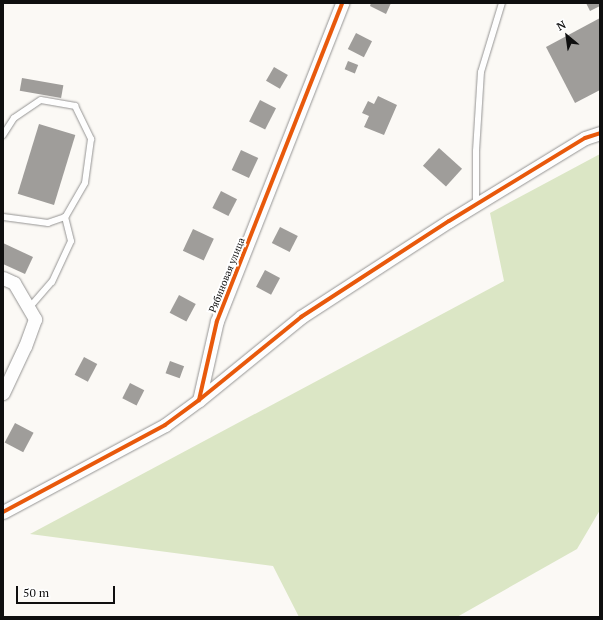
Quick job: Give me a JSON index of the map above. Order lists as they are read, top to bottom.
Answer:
{
  "streets": {
    "street": ["Рябиновая улица"]
  },
  "scale_bar": "50 m",
  "north": "top left"
}
